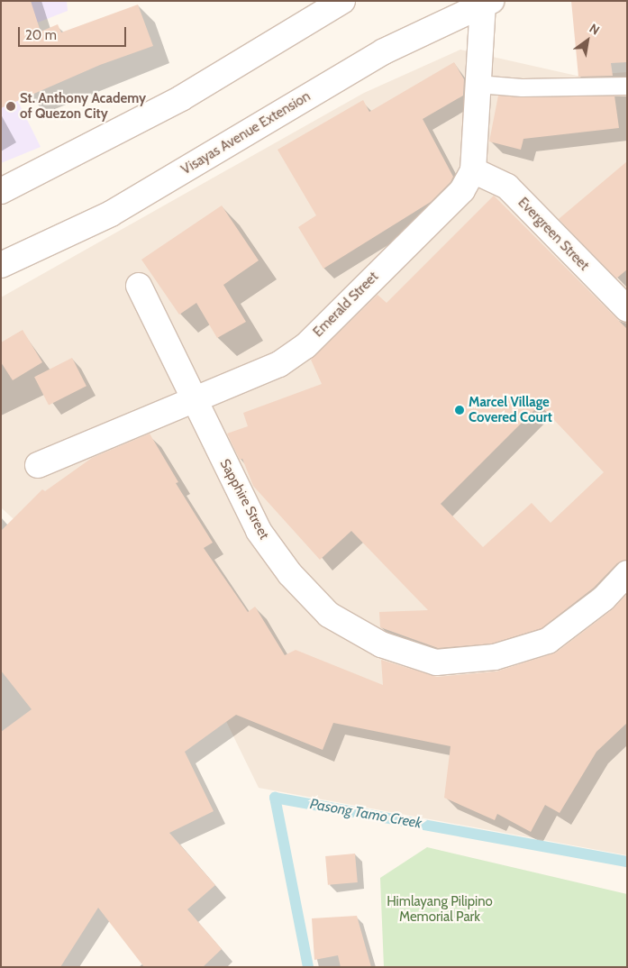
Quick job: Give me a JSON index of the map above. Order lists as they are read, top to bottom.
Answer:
{
  "streets": {
    "street": [
      "Visayas Avenue Extension",
      "Evergreen Street",
      "Emerald Street",
      "Sapphire Street"
    ]
  },
  "crossings": [
    ["Visayas Avenue Extension", "Emerald Street"],
    ["Evergreen Street", "Emerald Street"],
    ["Emerald Street", "Sapphire Street"]
  ],
  "water": ["Pasong Tamo Creek"],
  "parks": ["Himlayang Pilipino Memorial Park"],
  "places": ["St. Anthony Academy of Quezon City", "Marcel Village Covered Court"],
  "scale_bar": "20 m",
  "north": "top right"
}
